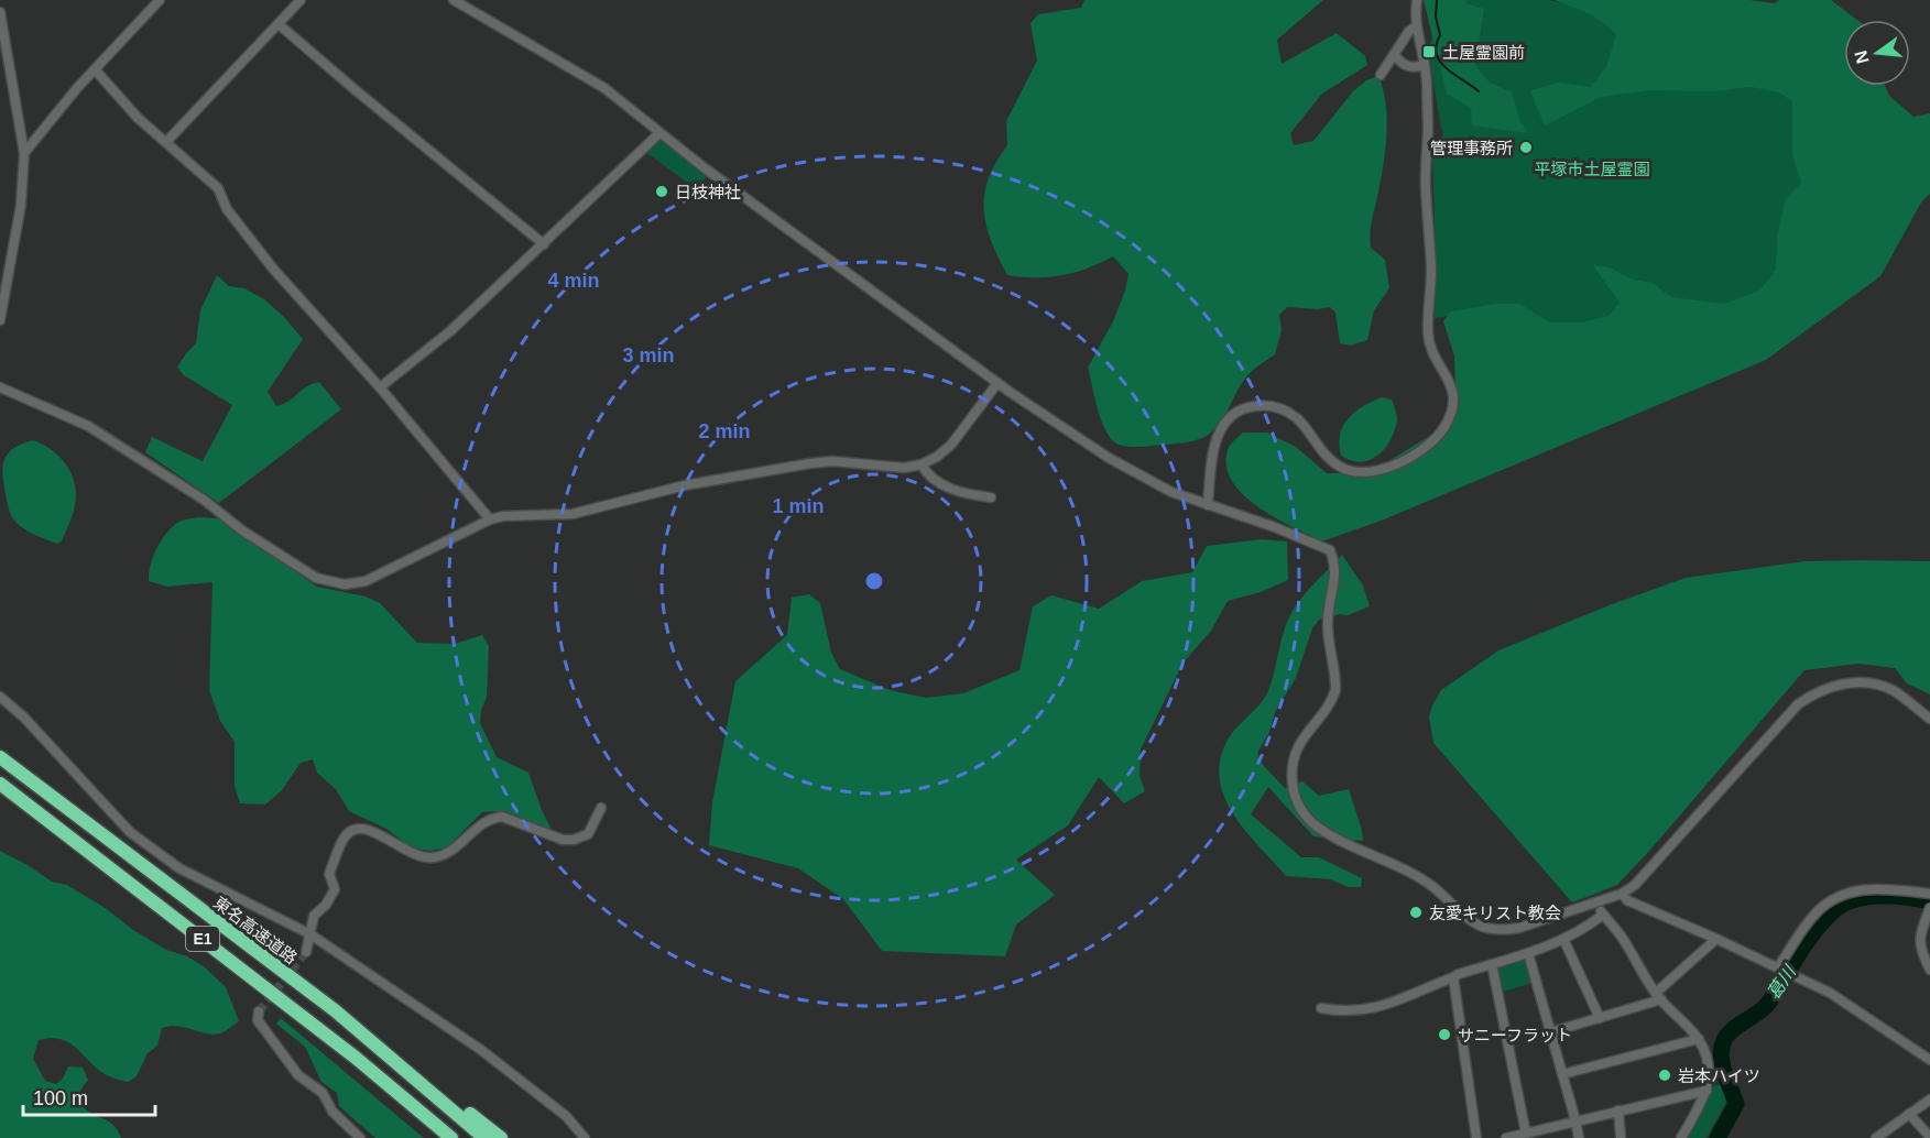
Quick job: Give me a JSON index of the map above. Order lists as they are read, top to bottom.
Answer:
{
  "streets": {
    "highway": ["東名高速道路", "E1"]
  },
  "water": ["葛川"],
  "parks": ["平塚市土屋霊園"],
  "places": {
    "transit": ["土屋霊園前"],
    "other": [
      "管理事務所",
      "日枝神社",
      "友愛キリスト教会",
      "サニーフラット",
      "岩本ハイツ"
    ]
  },
  "scale_bar": "100 m",
  "north": "left",
  "rings": [
    "4 min",
    "3 min",
    "2 min",
    "1 min"
  ]
}
